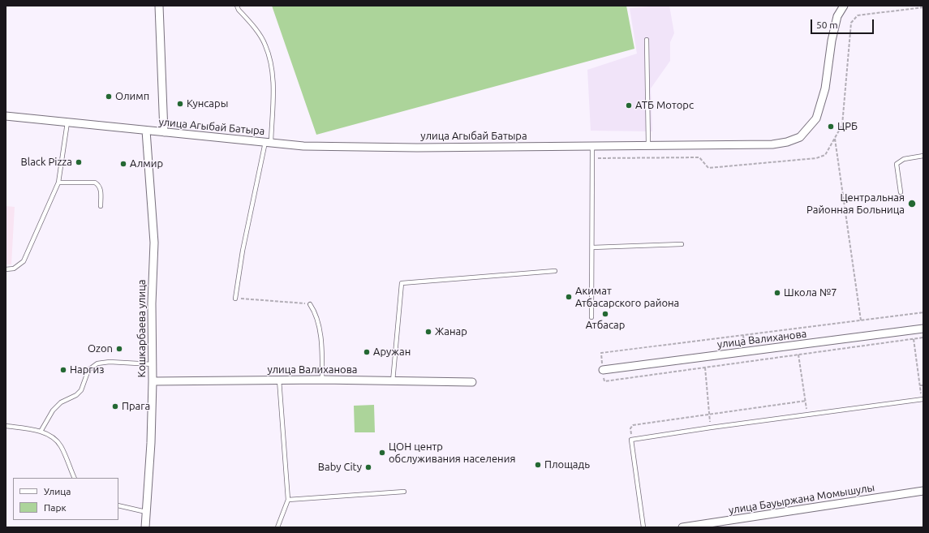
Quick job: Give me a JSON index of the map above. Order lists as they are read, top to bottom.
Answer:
{
  "streets": {
    "street": [
      "улица Агыбай Батыра",
      "Кошкарбаева улица",
      "улица Валиханова",
      "улица Бауыржана Момышулы"
    ]
  },
  "crossings": [
    ["улица Агыбай Батыра", "Кошкарбаева улица"],
    ["Кошкарбаева улица", "улица Валиханова"]
  ],
  "places": [
    "Олимп",
    "Кунсары",
    "АТБ Моторс",
    "ЦРБ",
    "Black Pizza",
    "Алмир",
    "Центральная Районная Больница",
    "Школа №7",
    "Акимат Атбасарского района",
    "Атбасар",
    "Жанар",
    "Ozon",
    "Аружан",
    "Наргиз",
    "Прага",
    "ЦОН центр обслуживания населения",
    "Площадь",
    "Baby City"
  ],
  "legend": ["Улица", "Парк"],
  "scale_bar": "50 m"
}
